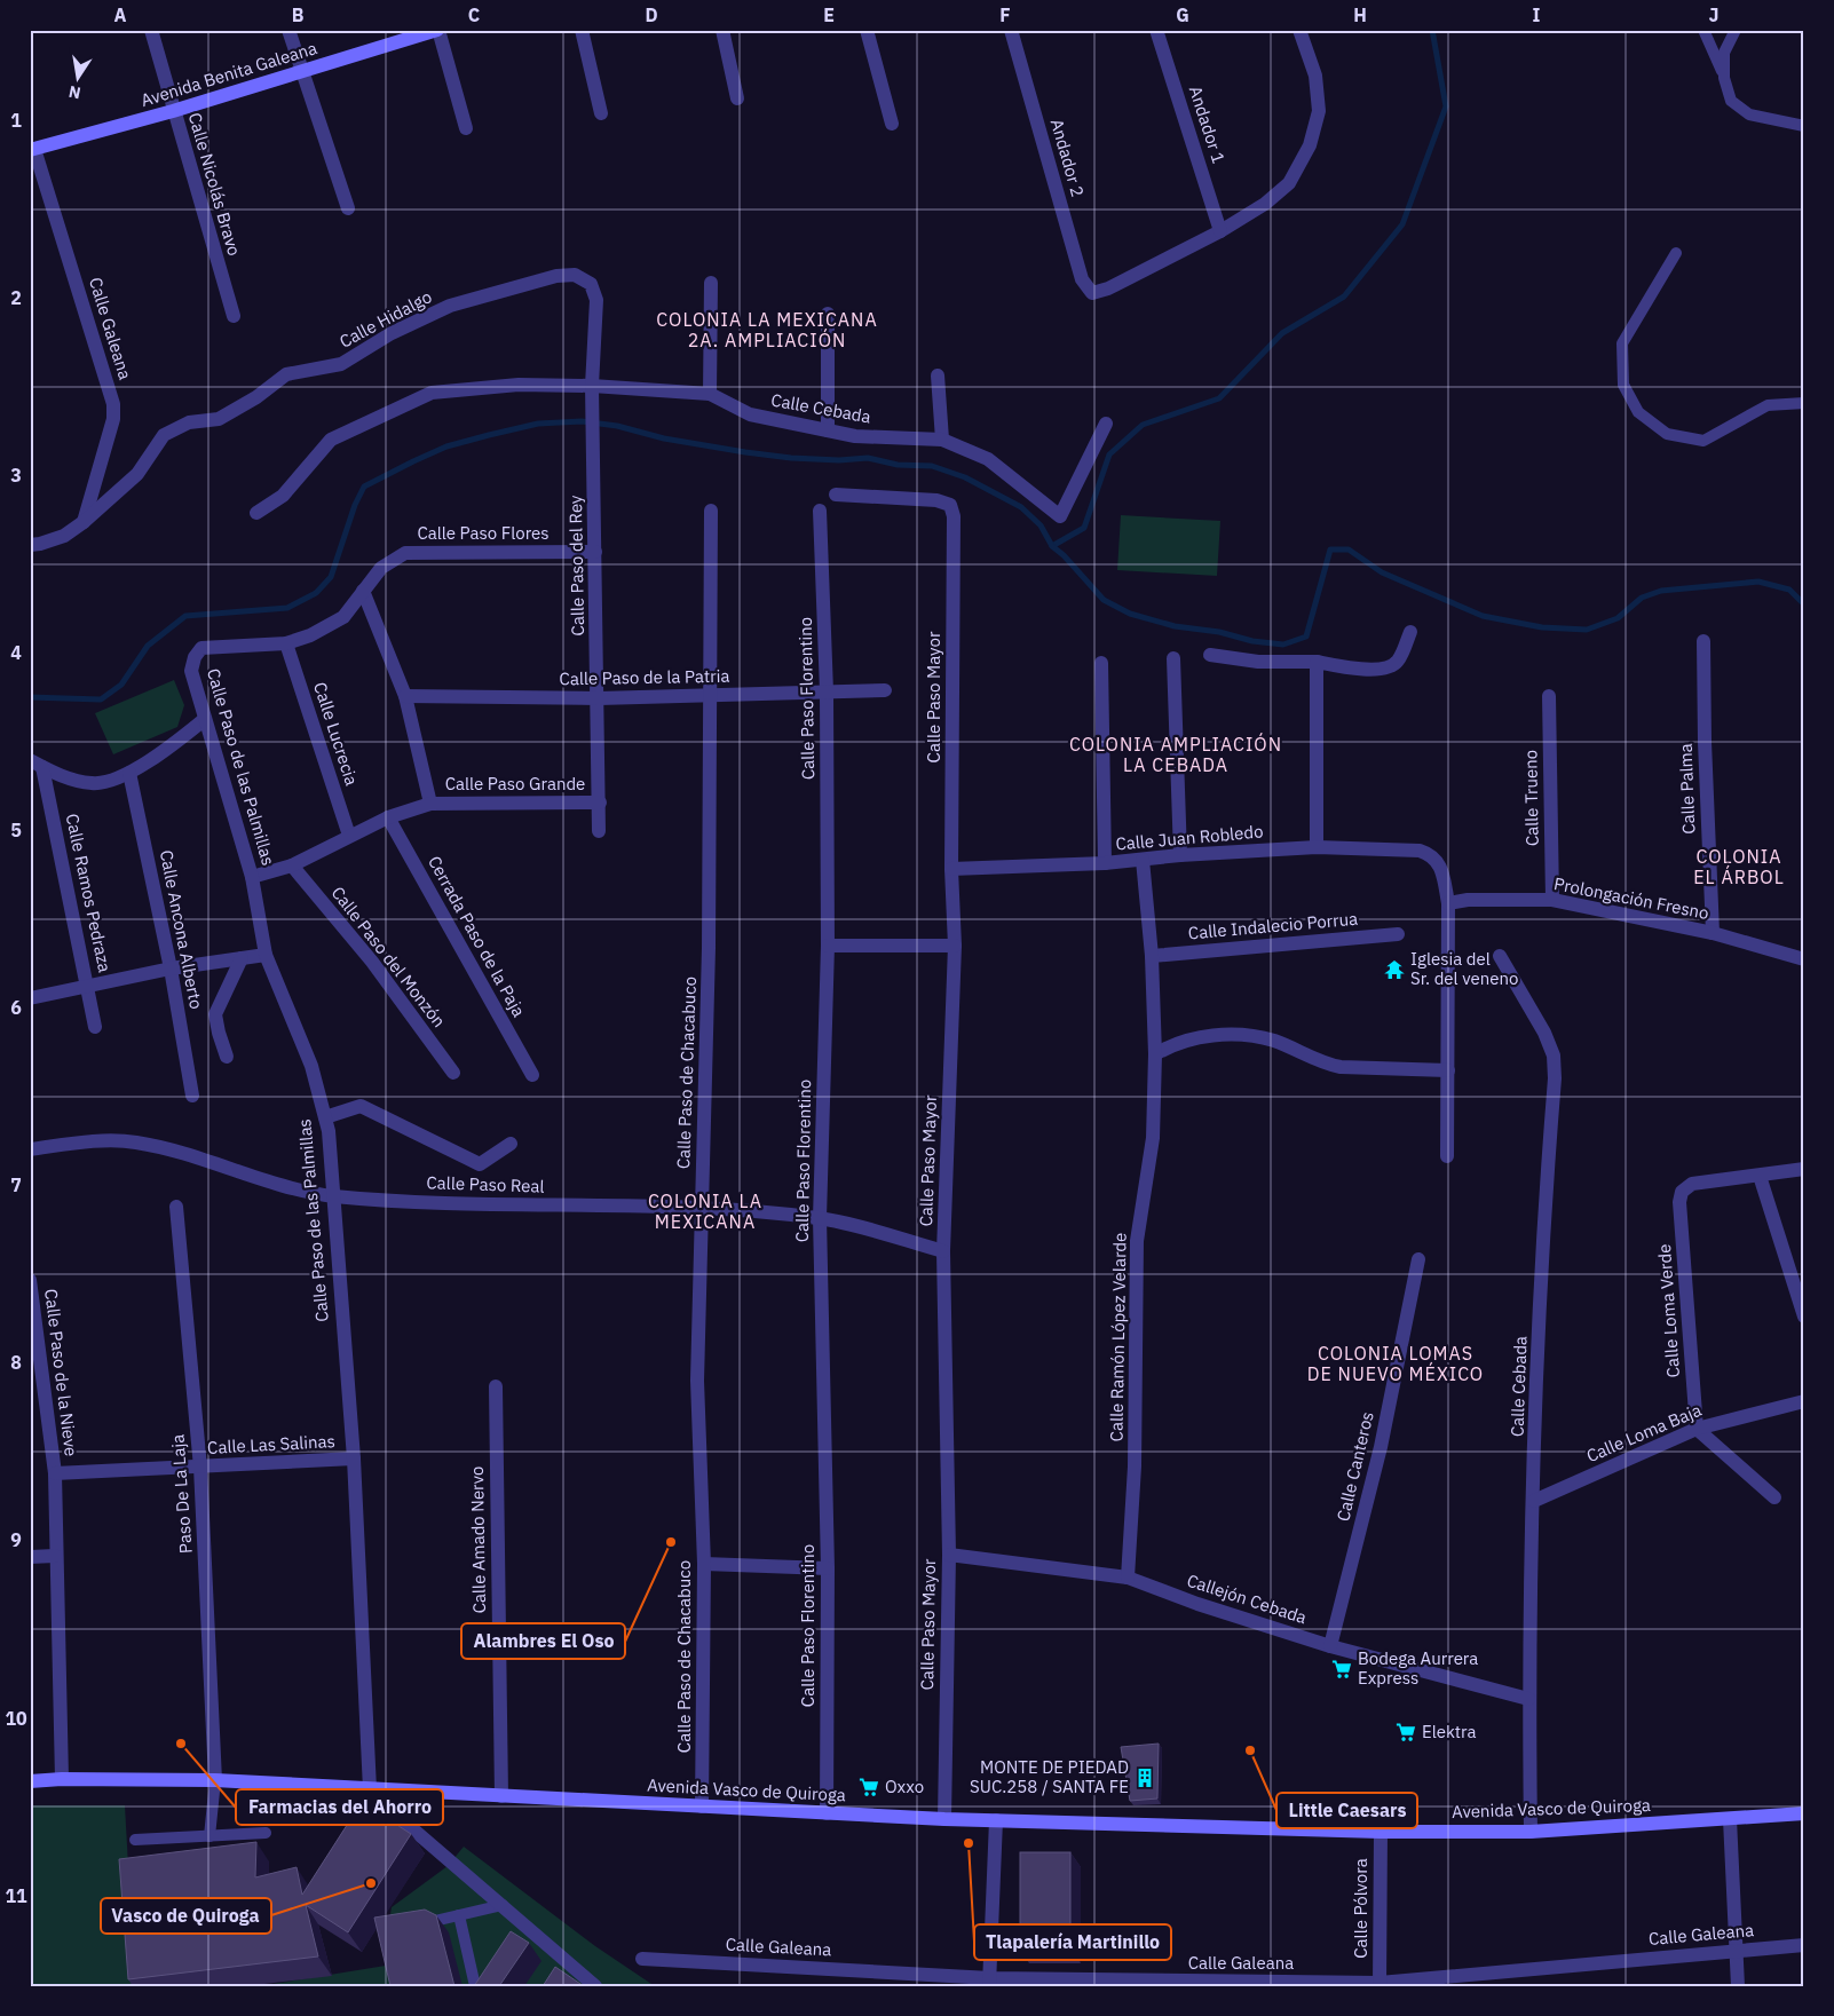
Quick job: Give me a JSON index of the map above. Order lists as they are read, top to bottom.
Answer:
{
  "streets": {
    "main road": ["Avenida Benita Galeana", "Avenida Vasco de Quiroga"],
    "street": [
      "Andador 1",
      "Andador 2",
      "Calle Nicolás Bravo",
      "Calle Hidalgo",
      "Calle Galeana",
      "Calle Cebada",
      "Calle Paso Flores",
      "Calle Paso del Rey",
      "Calle Paso de la Patria",
      "Calle Paso Mayor",
      "Calle Paso Florentino",
      "Calle Lucrecia",
      "Calle Paso de las Palmillas",
      "Calle Paso Grande",
      "Calle Palma",
      "Calle Trueno",
      "Calle Juan Robledo",
      "Calle Ramos Pedraza",
      "Prolongación Fresno",
      "Calle Indalecio Porrua",
      "Calle Ancona Alberto",
      "Cerrada Paso de la Paja",
      "Calle Paso del Monzón",
      "Calle Paso de Chacabuco",
      "Calle Paso Real",
      "Calle Loma Verde",
      "Calle Ramón López Velarde",
      "Calle Paso de la Nieve",
      "Calle Loma Baja",
      "Calle Las Salinas",
      "Calle Canteros",
      "Paso De La Laja",
      "Calle Amado Nervo",
      "Callejón Cebada",
      "Calle Pólvora"
    ]
  },
  "crossings": [
    ["Avenida Benita Galeana", "Calle Nicolás Bravo"],
    ["Avenida Benita Galeana", "Calle Galeana"],
    ["Andador 1", "Andador 2"],
    ["Calle Hidalgo", "Calle Galeana"],
    ["Calle Hidalgo", "Calle Paso del Rey"],
    ["Calle Galeana", "Calle Pólvora"],
    ["Calle Cebada", "Calle Paso del Rey"],
    ["Calle Cebada", "Calle Loma Baja"],
    ["Calle Cebada", "Callejón Cebada"],
    ["Calle Cebada", "Avenida Vasco de Quiroga"],
    ["Calle Paso Flores", "Calle Paso del Rey"],
    ["Calle Paso del Rey", "Calle Paso de la Patria"],
    ["Calle Paso del Rey", "Calle Paso Grande"],
    ["Calle Paso de la Patria", "Calle Paso Florentino"],
    ["Calle Paso de la Patria", "Calle Paso de Chacabuco"],
    ["Calle Paso Mayor", "Calle Juan Robledo"],
    ["Calle Paso Mayor", "Calle Paso Real"],
    ["Calle Paso Mayor", "Callejón Cebada"],
    ["Calle Paso Mayor", "Avenida Vasco de Quiroga"],
    ["Calle Paso Florentino", "Calle Paso Real"],
    ["Calle Paso Florentino", "Avenida Vasco de Quiroga"],
    ["Calle Lucrecia", "Calle Paso de las Palmillas"],
    ["Calle Lucrecia", "Calle Paso Grande"],
    ["Calle Paso de las Palmillas", "Calle Paso Grande"],
    ["Calle Paso de las Palmillas", "Calle Paso Real"],
    ["Calle Paso de las Palmillas", "Calle Las Salinas"],
    ["Calle Paso de las Palmillas", "Avenida Vasco de Quiroga"],
    ["Calle Paso Grande", "Cerrada Paso de la Paja"],
    ["Calle Paso Grande", "Calle Paso del Monzón"],
    ["Calle Palma", "Prolongación Fresno"],
    ["Calle Trueno", "Prolongación Fresno"],
    ["Calle Juan Robledo", "Prolongación Fresno"],
    ["Calle Juan Robledo", "Calle Ramón López Velarde"],
    ["Calle Indalecio Porrua", "Calle Ramón López Velarde"],
    ["Calle Paso de Chacabuco", "Calle Paso Real"],
    ["Calle Paso de Chacabuco", "Avenida Vasco de Quiroga"],
    ["Calle Loma Verde", "Calle Loma Baja"],
    ["Calle Ramón López Velarde", "Callejón Cebada"],
    ["Calle Paso de la Nieve", "Calle Las Salinas"],
    ["Calle Paso de la Nieve", "Avenida Vasco de Quiroga"],
    ["Calle Las Salinas", "Paso De La Laja"],
    ["Calle Canteros", "Callejón Cebada"],
    ["Paso De La Laja", "Avenida Vasco de Quiroga"],
    ["Calle Amado Nervo", "Avenida Vasco de Quiroga"],
    ["Avenida Vasco de Quiroga", "Calle Pólvora"]
  ],
  "districts": [
    "COLONIA LA MEXICANA 2A. AMPLIACIÓN",
    "COLONIA AMPLIACIÓN LA CEBADA",
    "COLONIA EL ÁRBOL",
    "COLONIA LA MEXICANA",
    "COLONIA LOMAS DE NUEVO MÉXICO"
  ],
  "places": {
    "temple": ["Iglesia del Sr. del veneno"],
    "other": [
      "Alambres El Oso",
      "Farmacias del Ahorro",
      "Little Caesars",
      "Tlapalería Martinillo",
      "Vasco de Quiroga"
    ],
    "supermarket": ["Bodega Aurrera Express", "Elektra", "Oxxo"],
    "building": ["MONTE DE PIEDAD SUC.258 / SANTA FE"]
  },
  "north": "bottom",
  "grid": {
    "columns": [
      "A",
      "B",
      "C",
      "D",
      "E",
      "F",
      "G",
      "H",
      "I",
      "J"
    ],
    "rows": [
      "1",
      "2",
      "3",
      "4",
      "5",
      "6",
      "7",
      "8",
      "9",
      "10",
      "11"
    ]
  }
}
